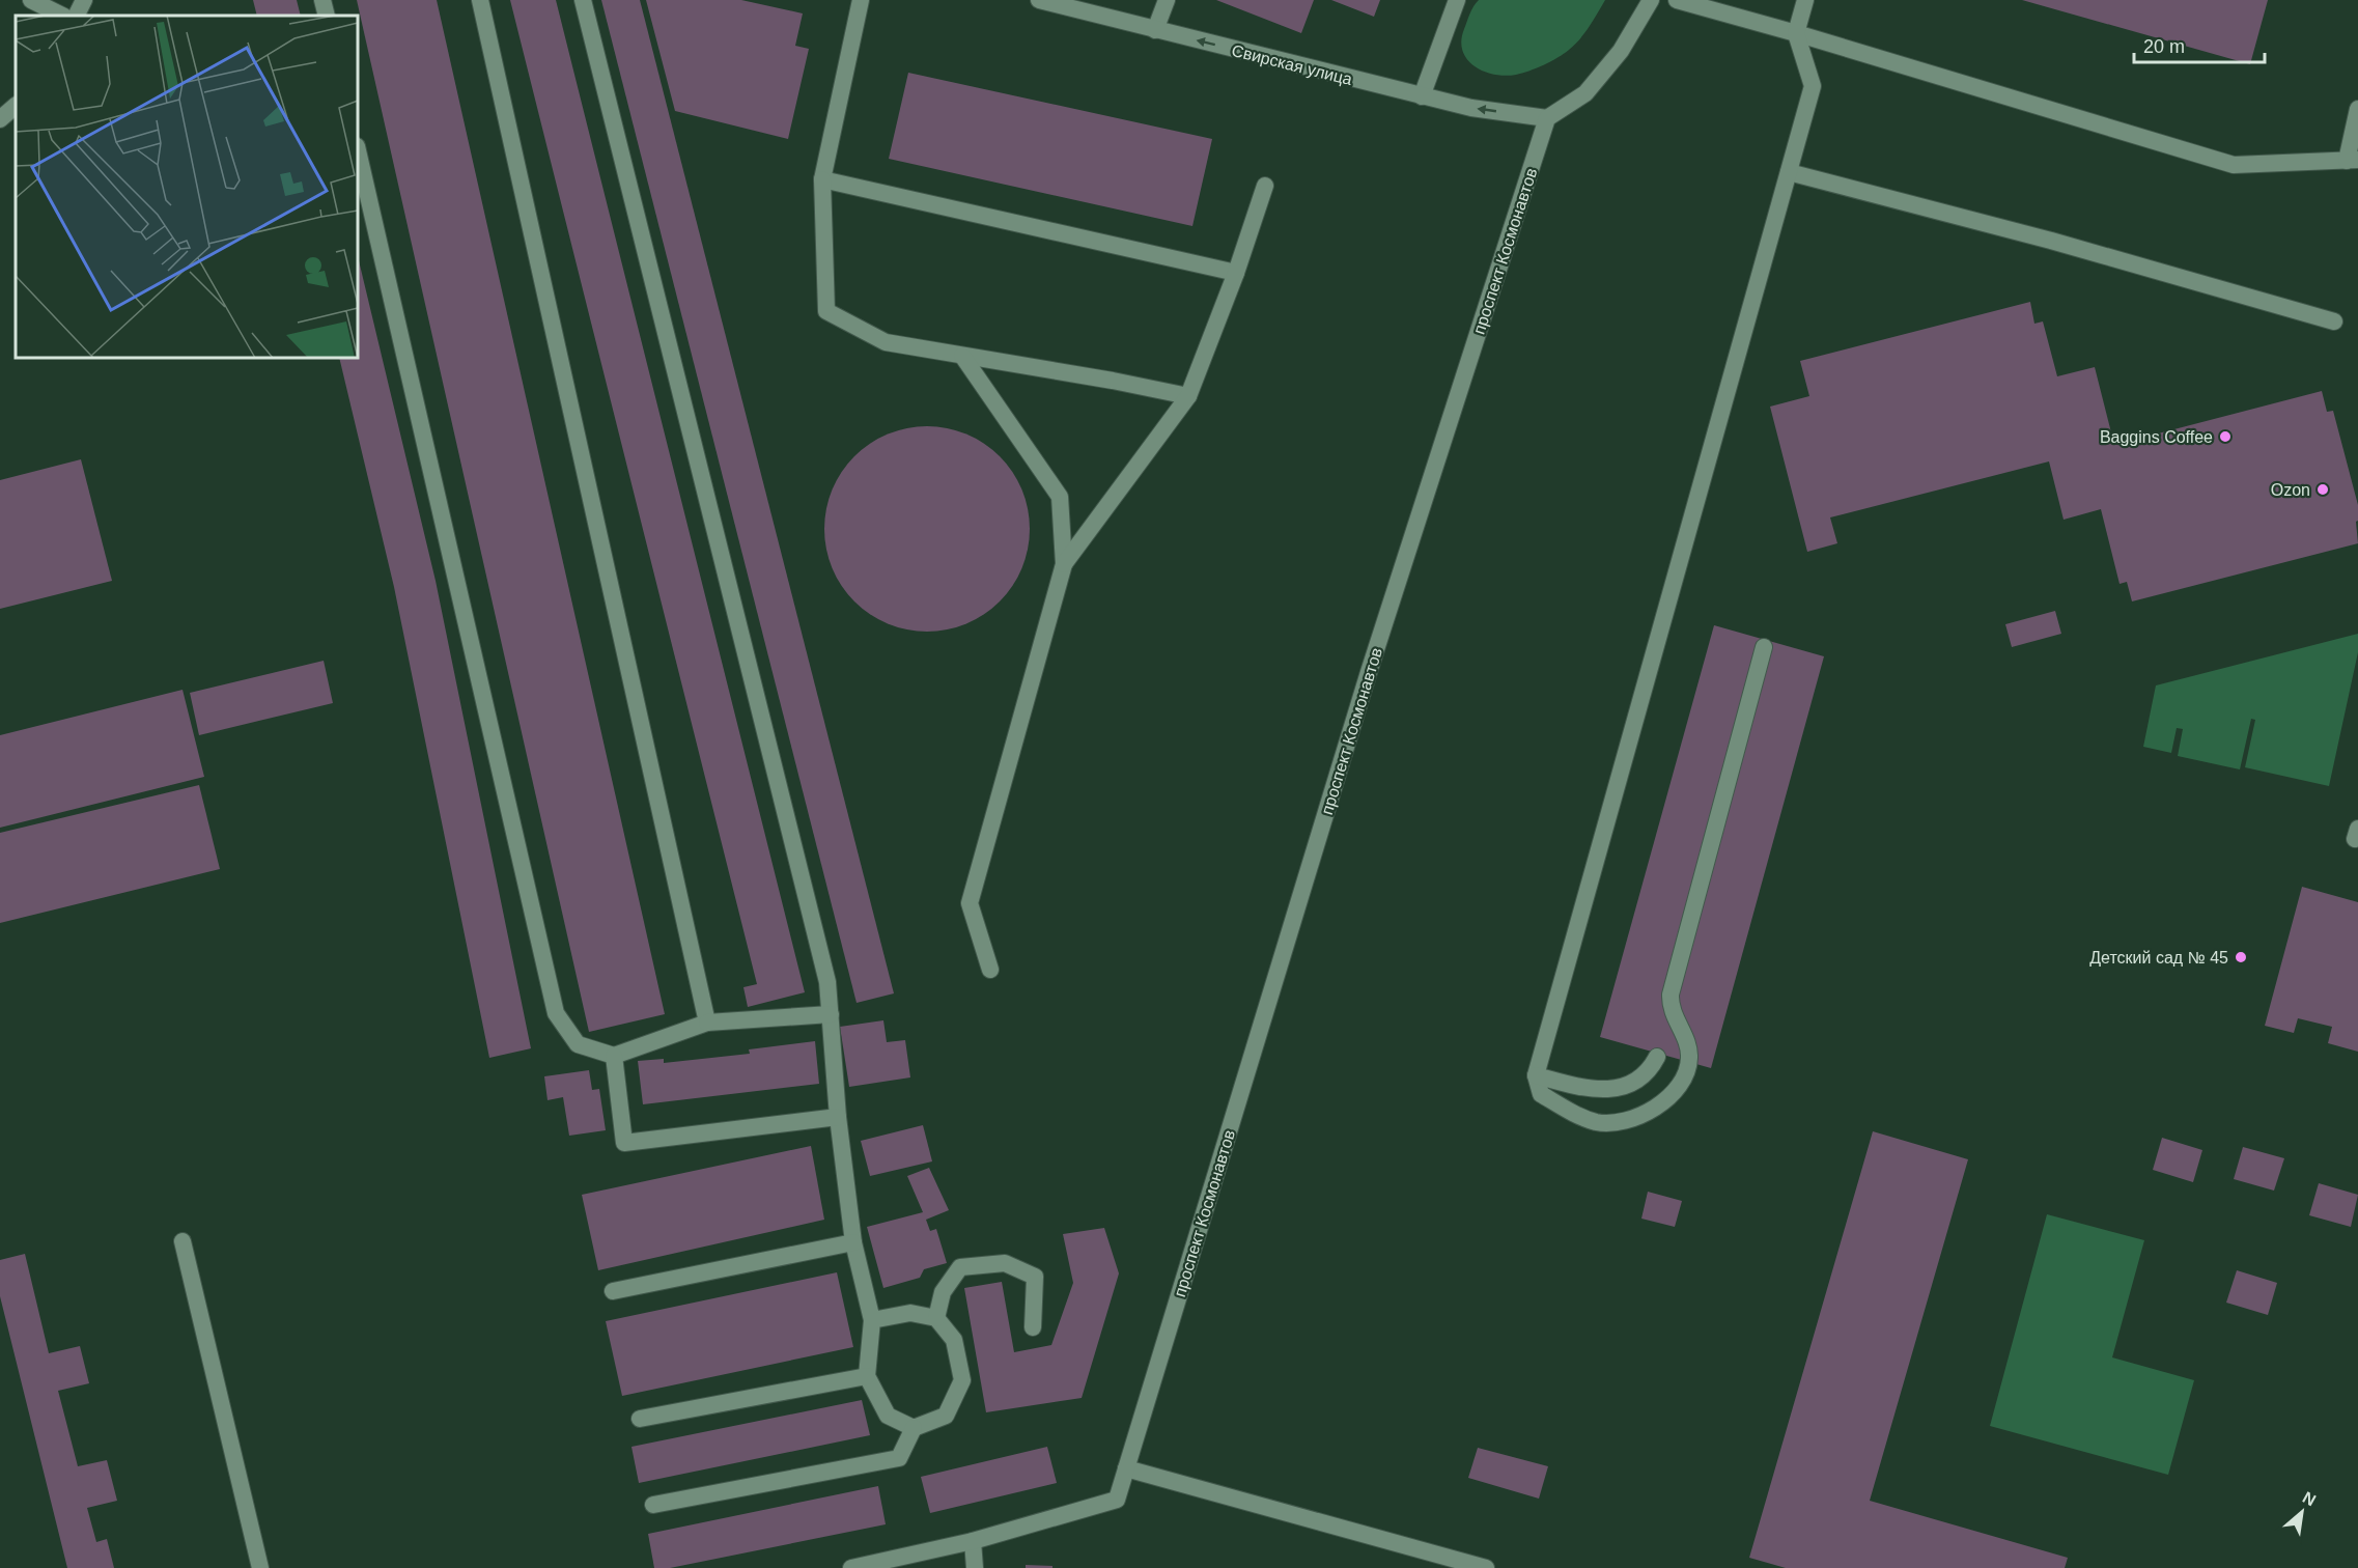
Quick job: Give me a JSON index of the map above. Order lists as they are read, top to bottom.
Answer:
{
  "streets": {
    "street": ["Свирская улица", "проспект Космонавтов"]
  },
  "crossings": [
    ["Свирская улица", "проспект Космонавтов"]
  ],
  "one_way": ["Свирская улица"],
  "places": ["Baggins Coffee", "Ozon", "Детский сад № 45"],
  "scale_bar": "20 m",
  "north": "top right"
}
